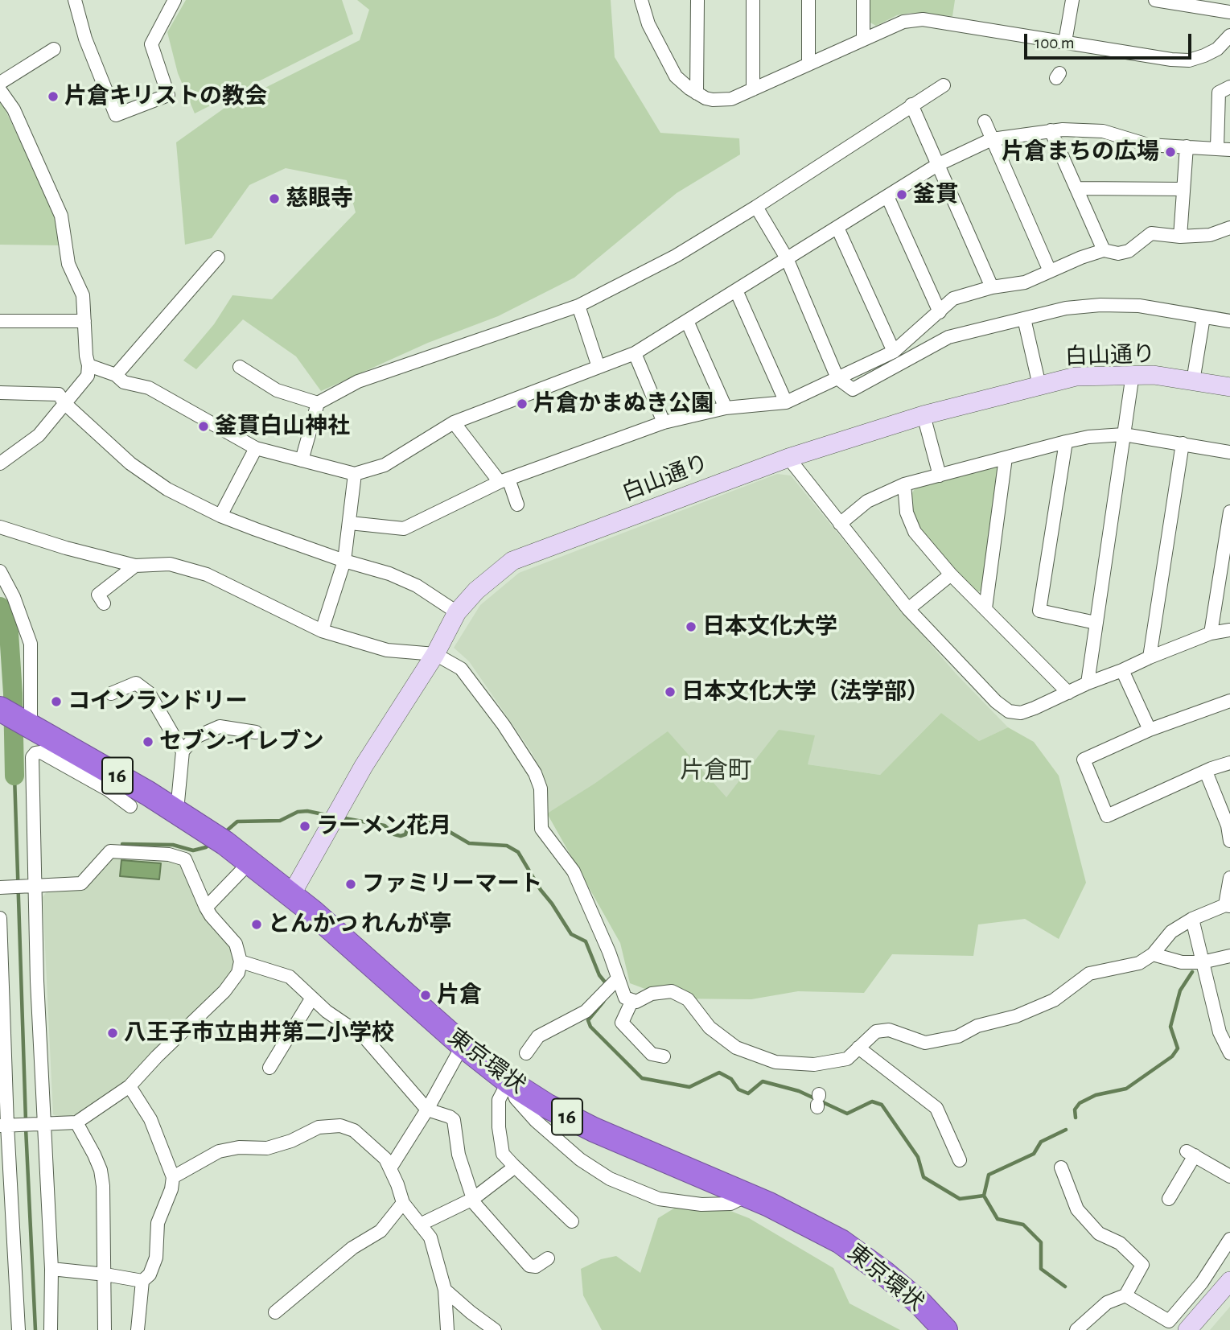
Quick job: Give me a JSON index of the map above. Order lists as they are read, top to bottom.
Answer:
{
  "streets": {
    "highway": ["16", "東京環状"],
    "street": ["白山通り"]
  },
  "crossings": [
    ["白山通り", "東京環状"]
  ],
  "districts": ["片倉町"],
  "places": [
    "片倉キリストの教会",
    "片倉まちの広場",
    "釜貫",
    "慈眼寺",
    "片倉かまぬき公園",
    "釜貫白山神社",
    "日本文化大学",
    "日本文化大学（法学部）",
    "コインランドリー",
    "セブン-イレブン",
    "ラーメン花月",
    "ファミリーマート",
    "とんかつ れんが亭",
    "片倉",
    "八王子市立由井第二小学校"
  ],
  "scale_bar": "100 m"
}
